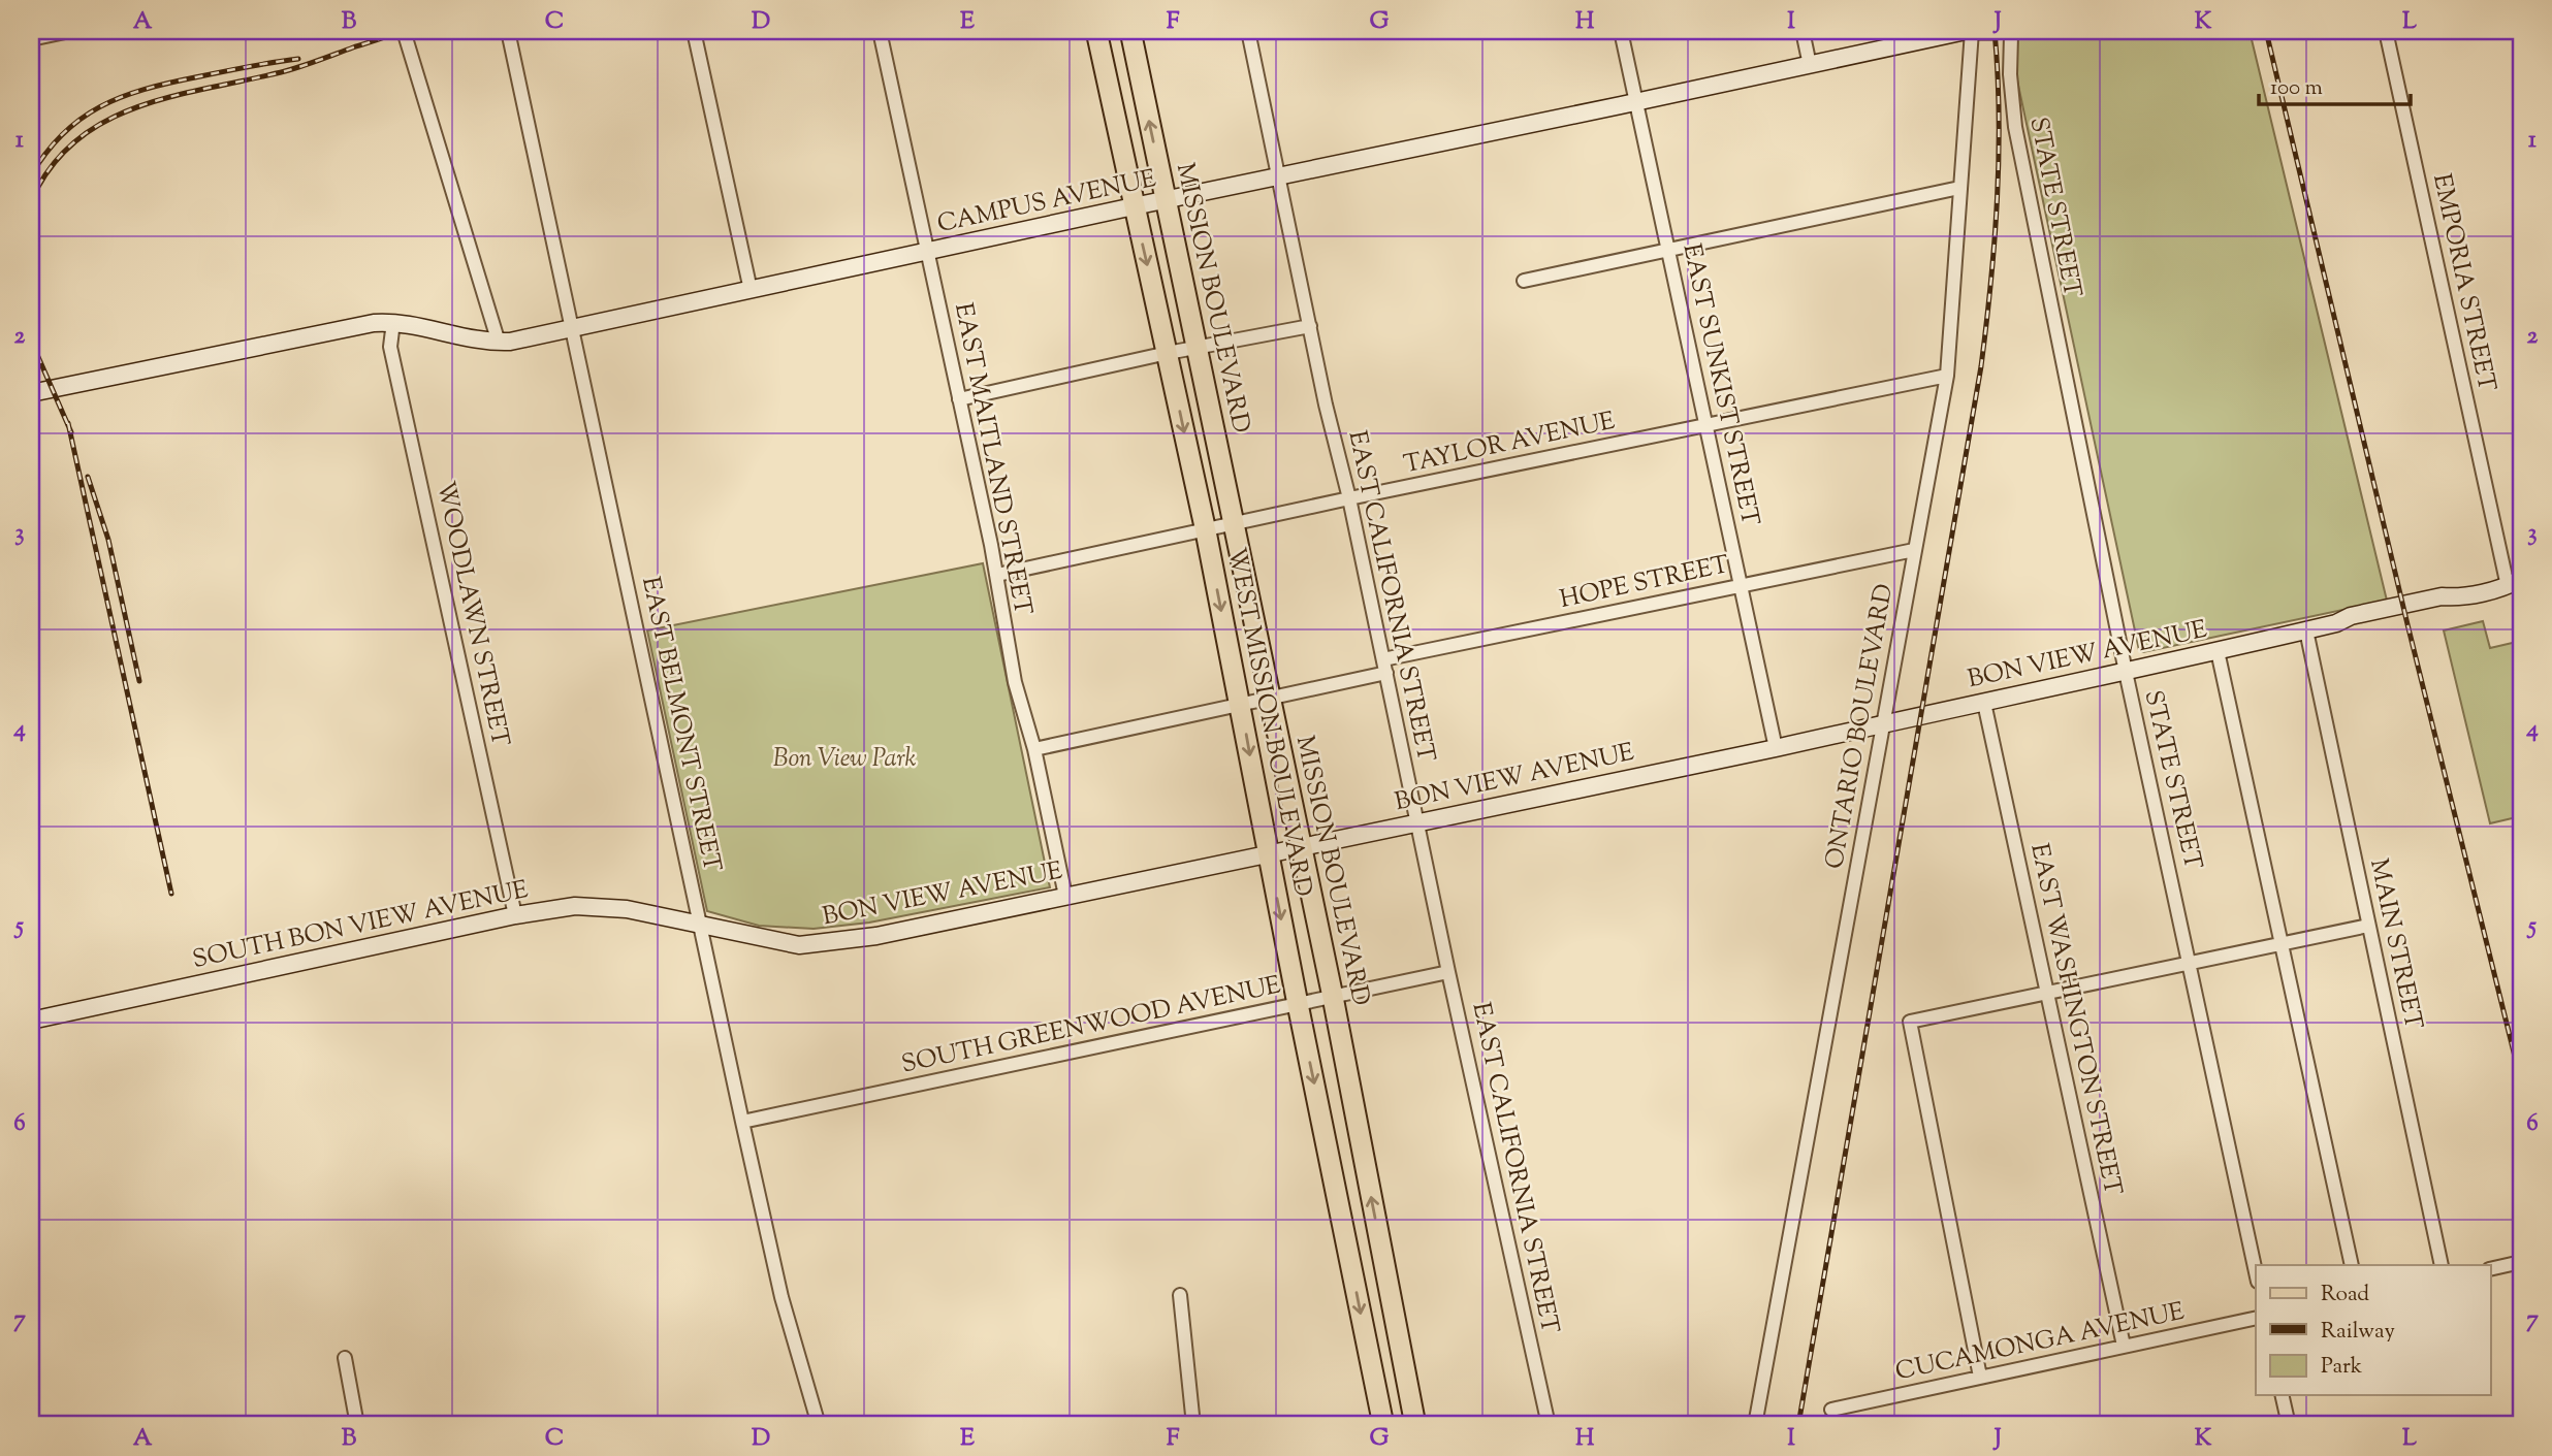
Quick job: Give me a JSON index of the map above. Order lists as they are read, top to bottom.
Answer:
{
  "streets": {
    "main road": ["MISSION BOULEVARD", "WEST MISSION BOULEVARD"],
    "street": [
      "CAMPUS AVENUE",
      "STATE STREET",
      "EMPORIA STREET",
      "EAST SUNKIST STREET",
      "TAYLOR AVENUE",
      "EAST MAITLAND STREET",
      "HOPE STREET",
      "EAST CALIFORNIA STREET",
      "WOODLAWN STREET",
      "BON VIEW AVENUE",
      "EAST BELMONT STREET",
      "ONTARIO BOULEVARD",
      "SOUTH BON VIEW AVENUE",
      "MAIN STREET",
      "EAST WASHINGTON STREET",
      "SOUTH GREENWOOD AVENUE",
      "CUCAMONGA AVENUE"
    ]
  },
  "crossings": [
    ["CAMPUS AVENUE", "MISSION BOULEVARD"],
    ["CAMPUS AVENUE", "EAST SUNKIST STREET"],
    ["CAMPUS AVENUE", "EAST MAITLAND STREET"],
    ["CAMPUS AVENUE", "EAST CALIFORNIA STREET"],
    ["CAMPUS AVENUE", "WOODLAWN STREET"],
    ["CAMPUS AVENUE", "WEST MISSION BOULEVARD"],
    ["CAMPUS AVENUE", "EAST BELMONT STREET"],
    ["STATE STREET", "BON VIEW AVENUE"],
    ["EMPORIA STREET", "BON VIEW AVENUE"],
    ["MISSION BOULEVARD", "TAYLOR AVENUE"],
    ["MISSION BOULEVARD", "HOPE STREET"],
    ["MISSION BOULEVARD", "BON VIEW AVENUE"],
    ["MISSION BOULEVARD", "SOUTH GREENWOOD AVENUE"],
    ["EAST SUNKIST STREET", "TAYLOR AVENUE"],
    ["EAST SUNKIST STREET", "HOPE STREET"],
    ["EAST SUNKIST STREET", "BON VIEW AVENUE"],
    ["TAYLOR AVENUE", "EAST MAITLAND STREET"],
    ["TAYLOR AVENUE", "EAST CALIFORNIA STREET"],
    ["TAYLOR AVENUE", "WEST MISSION BOULEVARD"],
    ["TAYLOR AVENUE", "ONTARIO BOULEVARD"],
    ["EAST MAITLAND STREET", "HOPE STREET"],
    ["EAST MAITLAND STREET", "BON VIEW AVENUE"],
    ["HOPE STREET", "EAST CALIFORNIA STREET"],
    ["HOPE STREET", "WEST MISSION BOULEVARD"],
    ["HOPE STREET", "ONTARIO BOULEVARD"],
    ["EAST CALIFORNIA STREET", "BON VIEW AVENUE"],
    ["EAST CALIFORNIA STREET", "SOUTH GREENWOOD AVENUE"],
    ["WOODLAWN STREET", "SOUTH BON VIEW AVENUE"],
    ["BON VIEW AVENUE", "WEST MISSION BOULEVARD"],
    ["BON VIEW AVENUE", "EAST BELMONT STREET"],
    ["BON VIEW AVENUE", "ONTARIO BOULEVARD"],
    ["BON VIEW AVENUE", "SOUTH BON VIEW AVENUE"],
    ["BON VIEW AVENUE", "MAIN STREET"],
    ["BON VIEW AVENUE", "EAST WASHINGTON STREET"],
    ["WEST MISSION BOULEVARD", "SOUTH GREENWOOD AVENUE"],
    ["EAST BELMONT STREET", "SOUTH BON VIEW AVENUE"],
    ["EAST BELMONT STREET", "SOUTH GREENWOOD AVENUE"],
    ["EAST WASHINGTON STREET", "CUCAMONGA AVENUE"]
  ],
  "one_way": ["MISSION BOULEVARD", "WEST MISSION BOULEVARD"],
  "parks": ["Bon View Park"],
  "legend": ["Road", "Railway", "Park"],
  "scale_bar": "100 m",
  "grid": {
    "columns": [
      "A",
      "B",
      "C",
      "D",
      "E",
      "F",
      "G",
      "H",
      "I",
      "J",
      "K",
      "L"
    ],
    "rows": [
      "1",
      "2",
      "3",
      "4",
      "5",
      "6",
      "7"
    ]
  }
}
